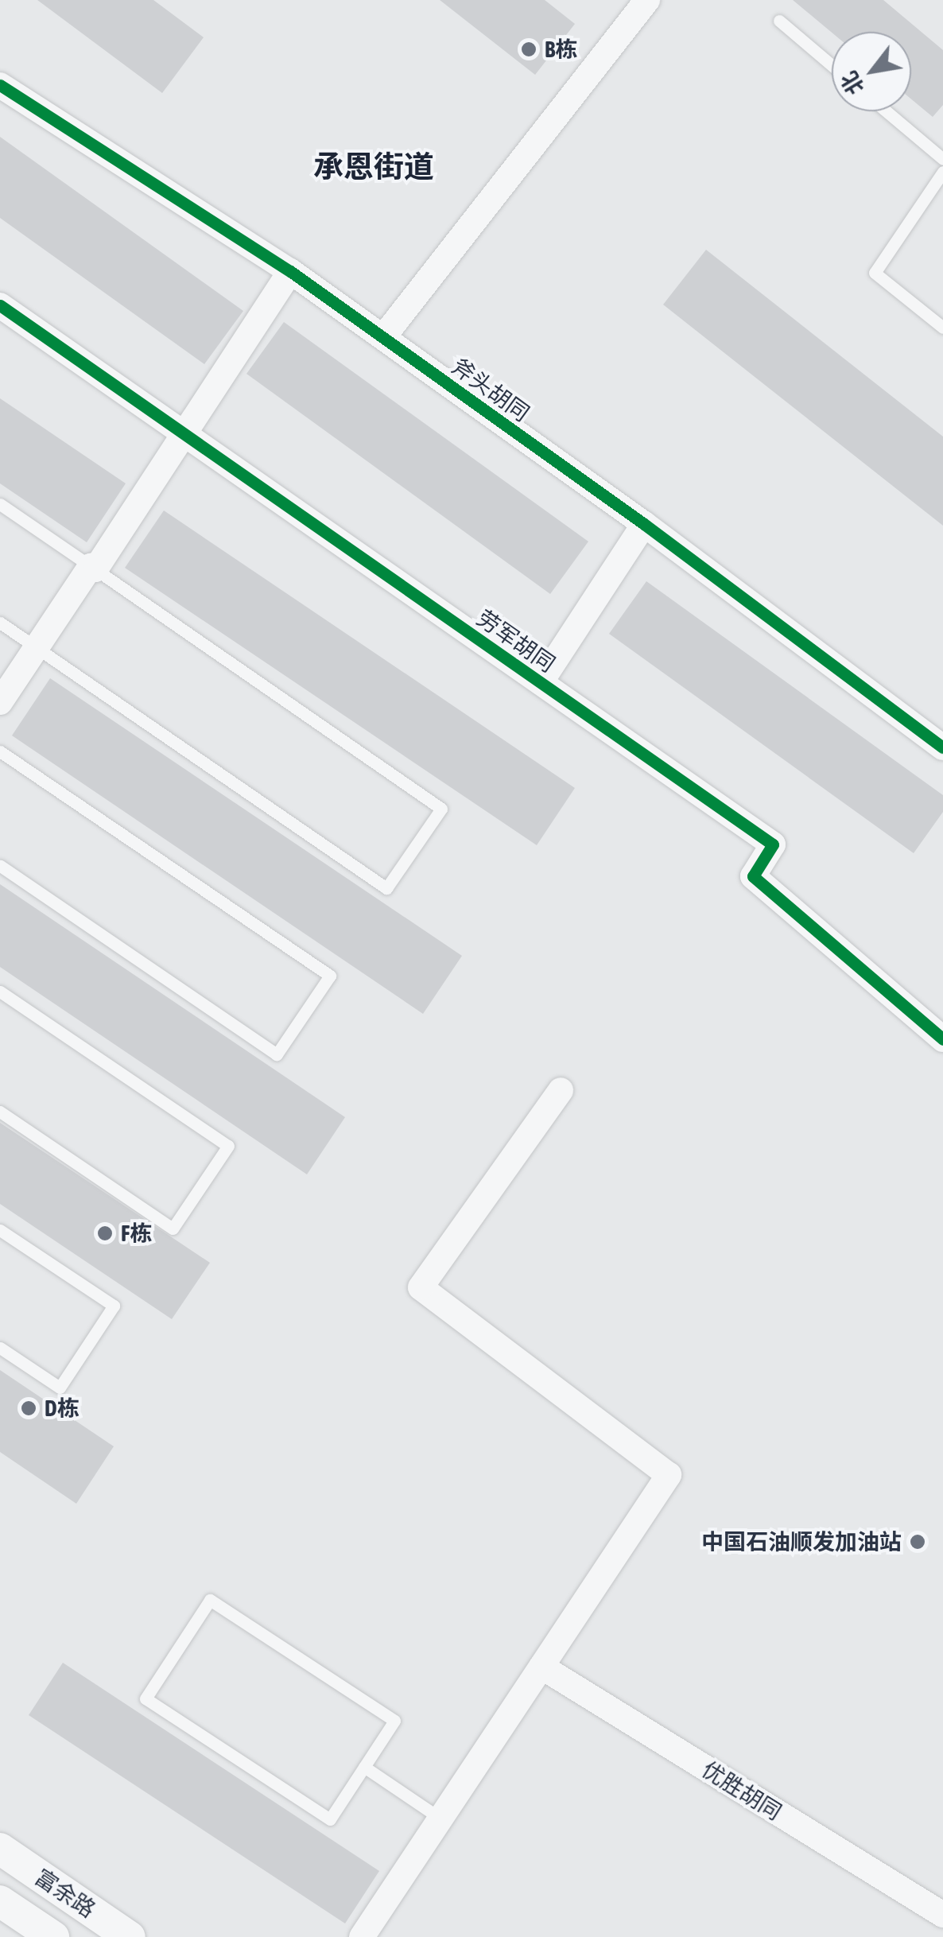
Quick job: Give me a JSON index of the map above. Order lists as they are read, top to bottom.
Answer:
{
  "streets": {
    "street": [
      "斧头胡同",
      "劳军胡同",
      "优胜胡同",
      "富余路"
    ]
  },
  "districts": ["承恩街道"],
  "places": [
    "B栋",
    "F栋",
    "D栋",
    "中国石油顺发加油站"
  ],
  "north": "bottom left"
}
